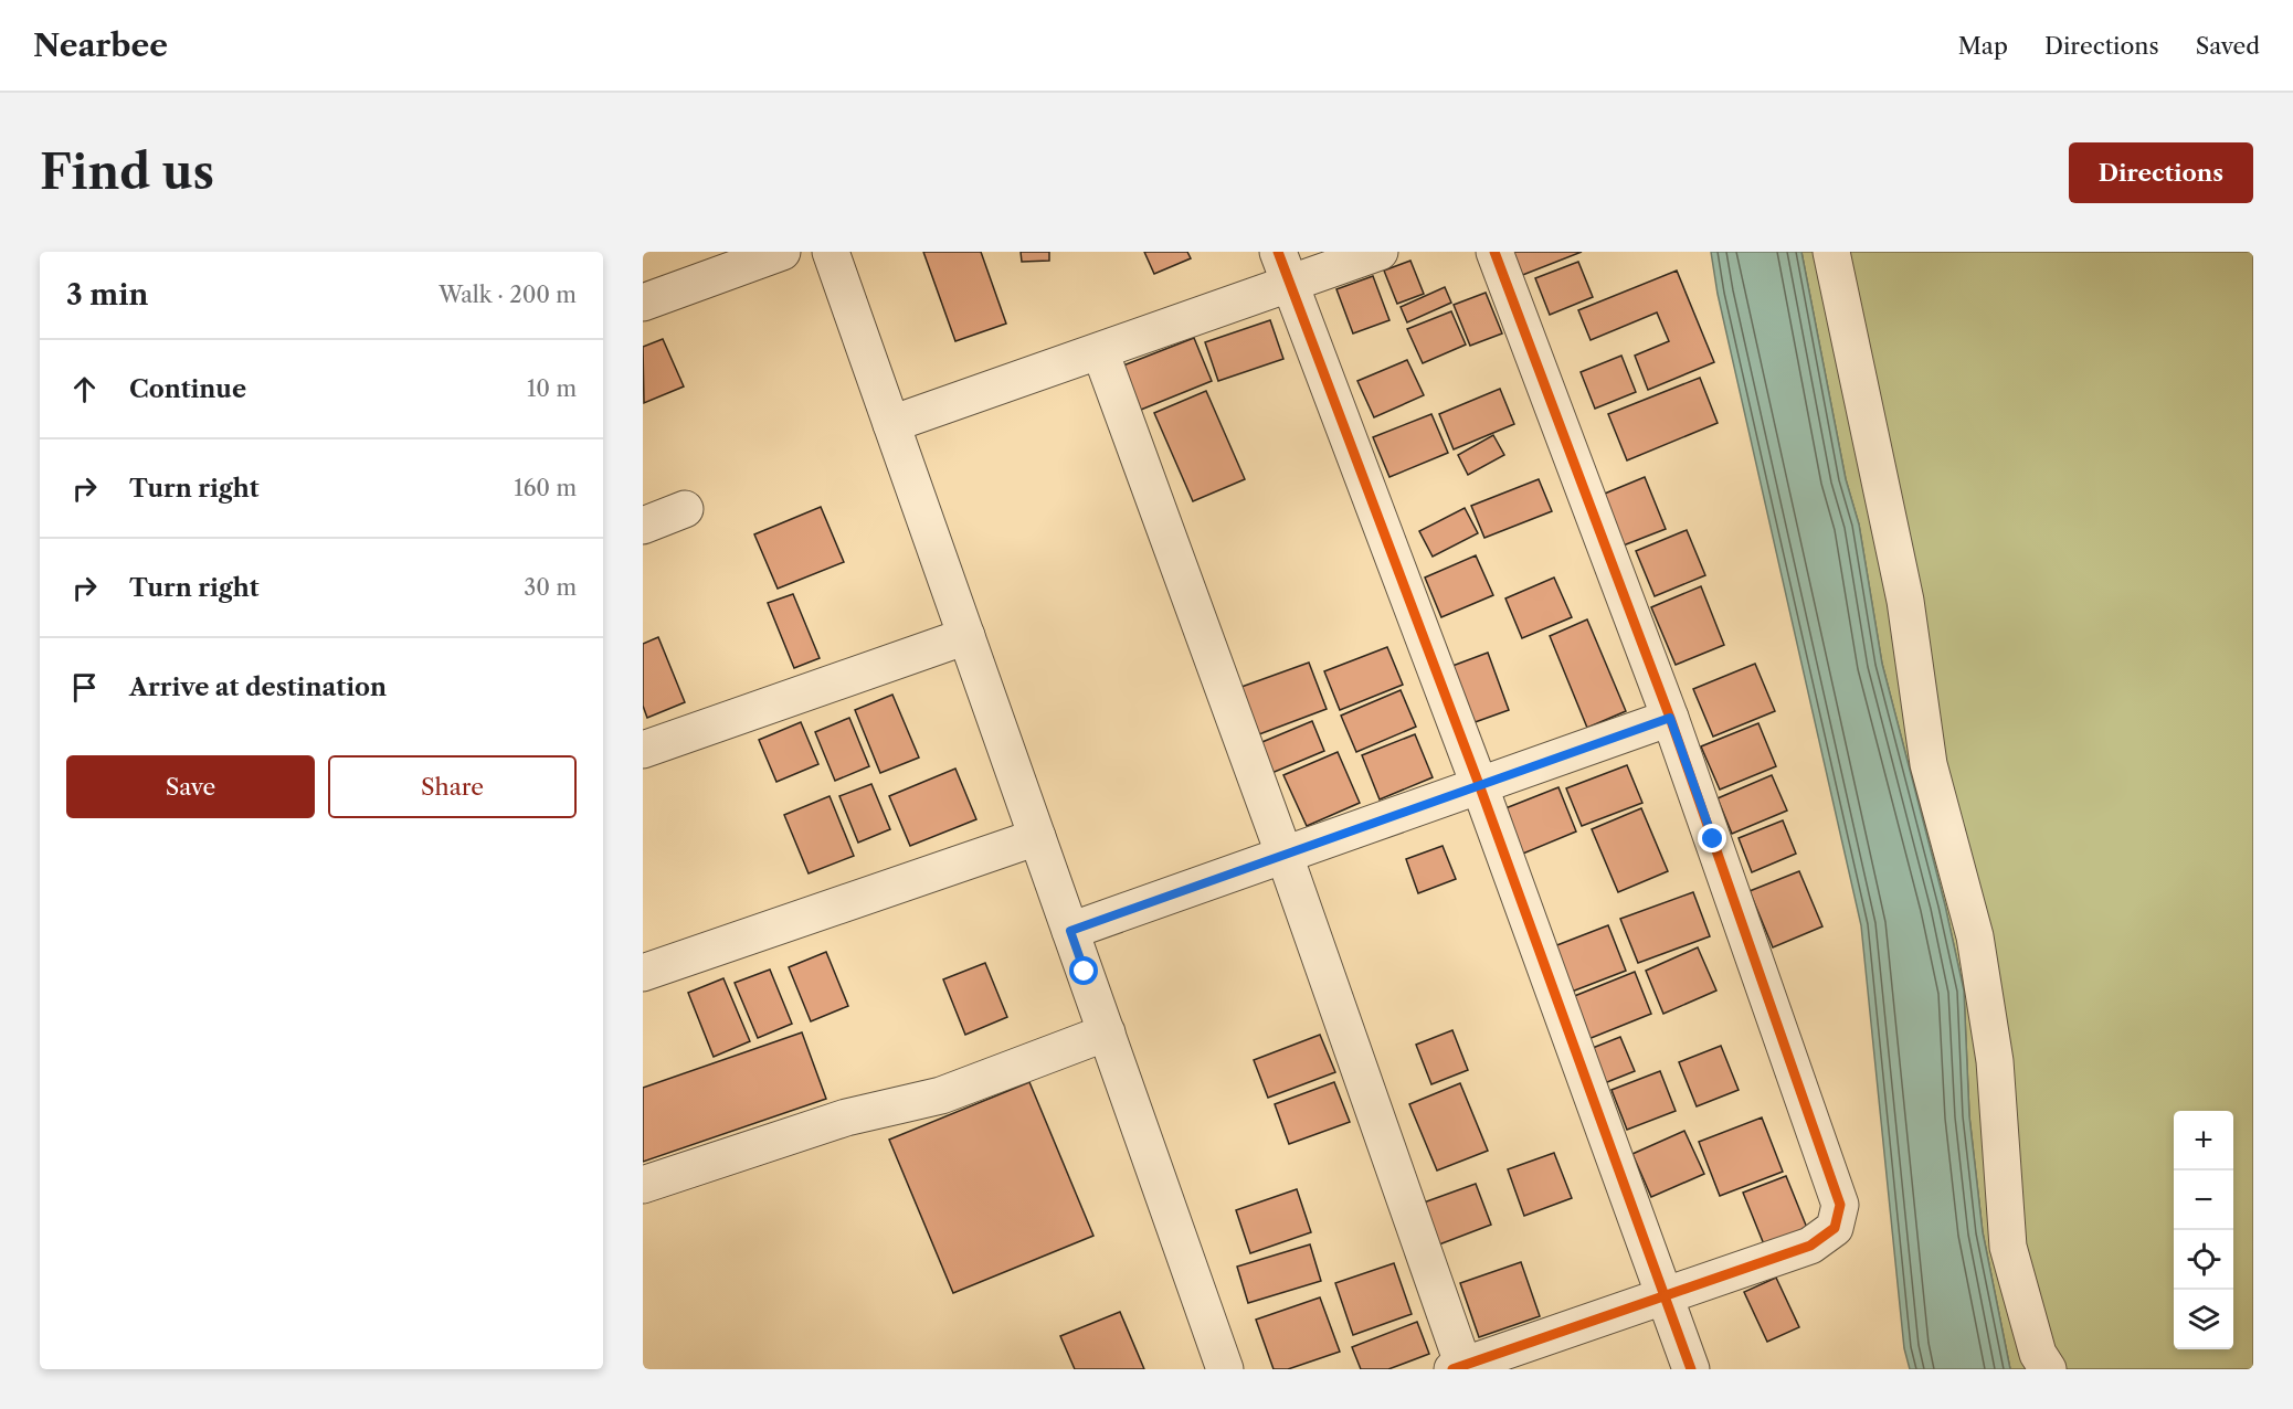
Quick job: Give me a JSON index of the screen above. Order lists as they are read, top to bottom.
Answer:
{
  "page": {
    "header": "Nearbee",
    "nav": ["Map", "Directions", "Saved"],
    "buttons": [
      "Directions",
      ["Save", "Share"]
    ],
    "title": "Find us",
    "heading": ["3 min", "Walk · 200 m"],
    "list": [
      ["Continue", "10 m"],
      ["Turn right", "160 m"],
      ["Turn right", "30 m"],
      "Arrive at destination"
    ],
    "map_buttons": ["+", "−"]
  }
}
